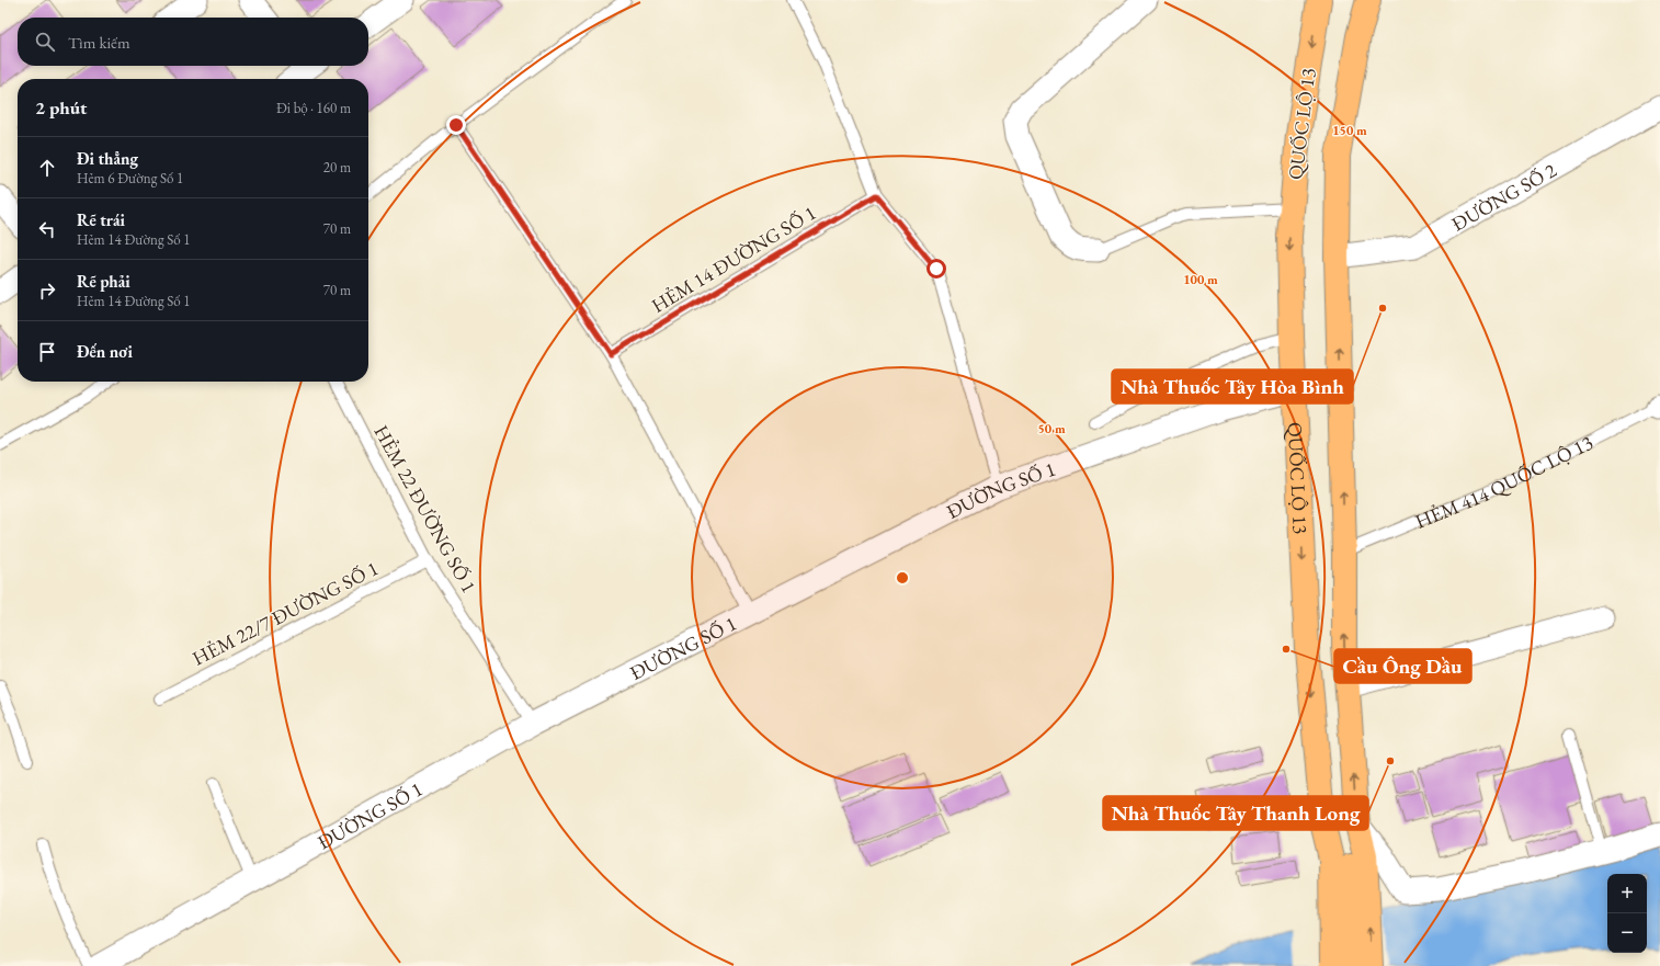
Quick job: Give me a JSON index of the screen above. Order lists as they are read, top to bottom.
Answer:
{
  "streets": {
    "highway": ["QUỐC LỘ 13"],
    "street": ["ĐƯỜNG SỐ 2", "ĐƯỜNG SỐ 1"],
    "lane": [
      "HẺM 14 ĐƯỜNG SỐ 1",
      "HẺM 414 QUỐC LỘ 13",
      "HẺM 22 ĐƯỜNG SỐ 1",
      "HẺM 22/7 ĐƯỜNG SỐ 1"
    ]
  },
  "crossings": [
    ["QUỐC LỘ 13", "ĐƯỜNG SỐ 2"],
    ["QUỐC LỘ 13", "HẺM 414 QUỐC LỘ 13"],
    ["QUỐC LỘ 13", "ĐƯỜNG SỐ 1"],
    ["ĐƯỜNG SỐ 1", "HẺM 22 ĐƯỜNG SỐ 1"],
    ["HẺM 22 ĐƯỜNG SỐ 1", "HẺM 22/7 ĐƯỜNG SỐ 1"]
  ],
  "places": ["Nhà Thuốc Tây Hòa Bình", "Cầu Ông Dầu", "Nhà Thuốc Tây Thanh Long"],
  "page": {
    "search": "Tìm kiếm",
    "heading": ["2 phút", "Đi bộ · 160 m"],
    "list": [
      ["Đi thẳng", "Hẻm 6 Đường Số 1", "20 m"],
      ["Rẽ trái", "Hẻm 14 Đường Số 1", "70 m"],
      ["Rẽ phải", "Hẻm 14 Đường Số 1", "70 m"],
      "Đến nơi"
    ],
    "map_buttons": ["+", "−"]
  },
  "rings": ["150 m", "100 m", "50 m"]
}
